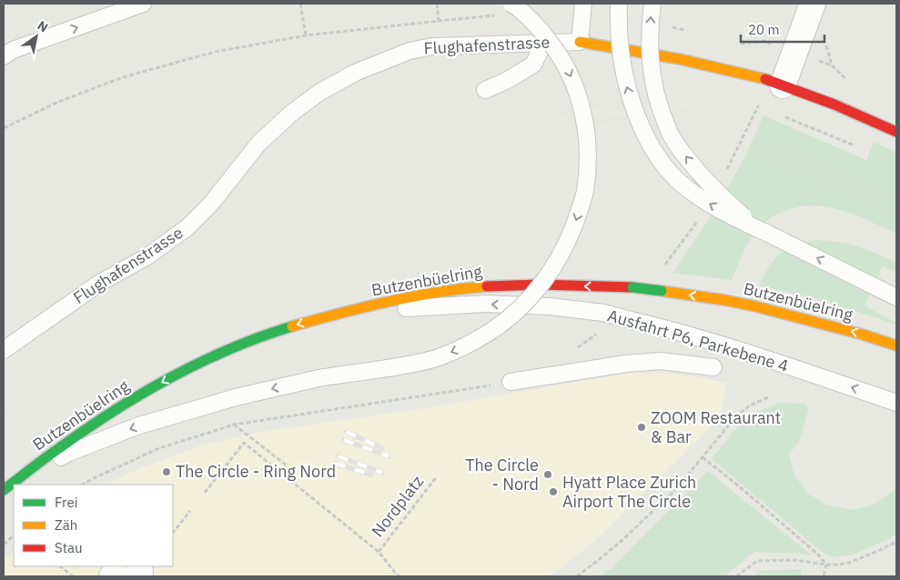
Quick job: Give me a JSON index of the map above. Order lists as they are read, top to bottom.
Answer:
{
  "streets": {
    "main road": ["Flughafenstrasse", "Butzenbüelring"],
    "lane": ["Ausfahrt P6, Parkebene 4"],
    "path": ["Nordplatz"]
  },
  "crossings": [
    ["Butzenbüelring", "Ausfahrt P6, Parkebene 4"]
  ],
  "one_way": ["Butzenbüelring"],
  "places": [
    "ZOOM Restaurant & Bar",
    "The Circle - Ring Nord",
    "The Circle - Nord",
    "Hyatt Place Zurich Airport The Circle"
  ],
  "legend": ["Frei", "Zäh", "Stau"],
  "scale_bar": "20 m",
  "north": "top right"
}
